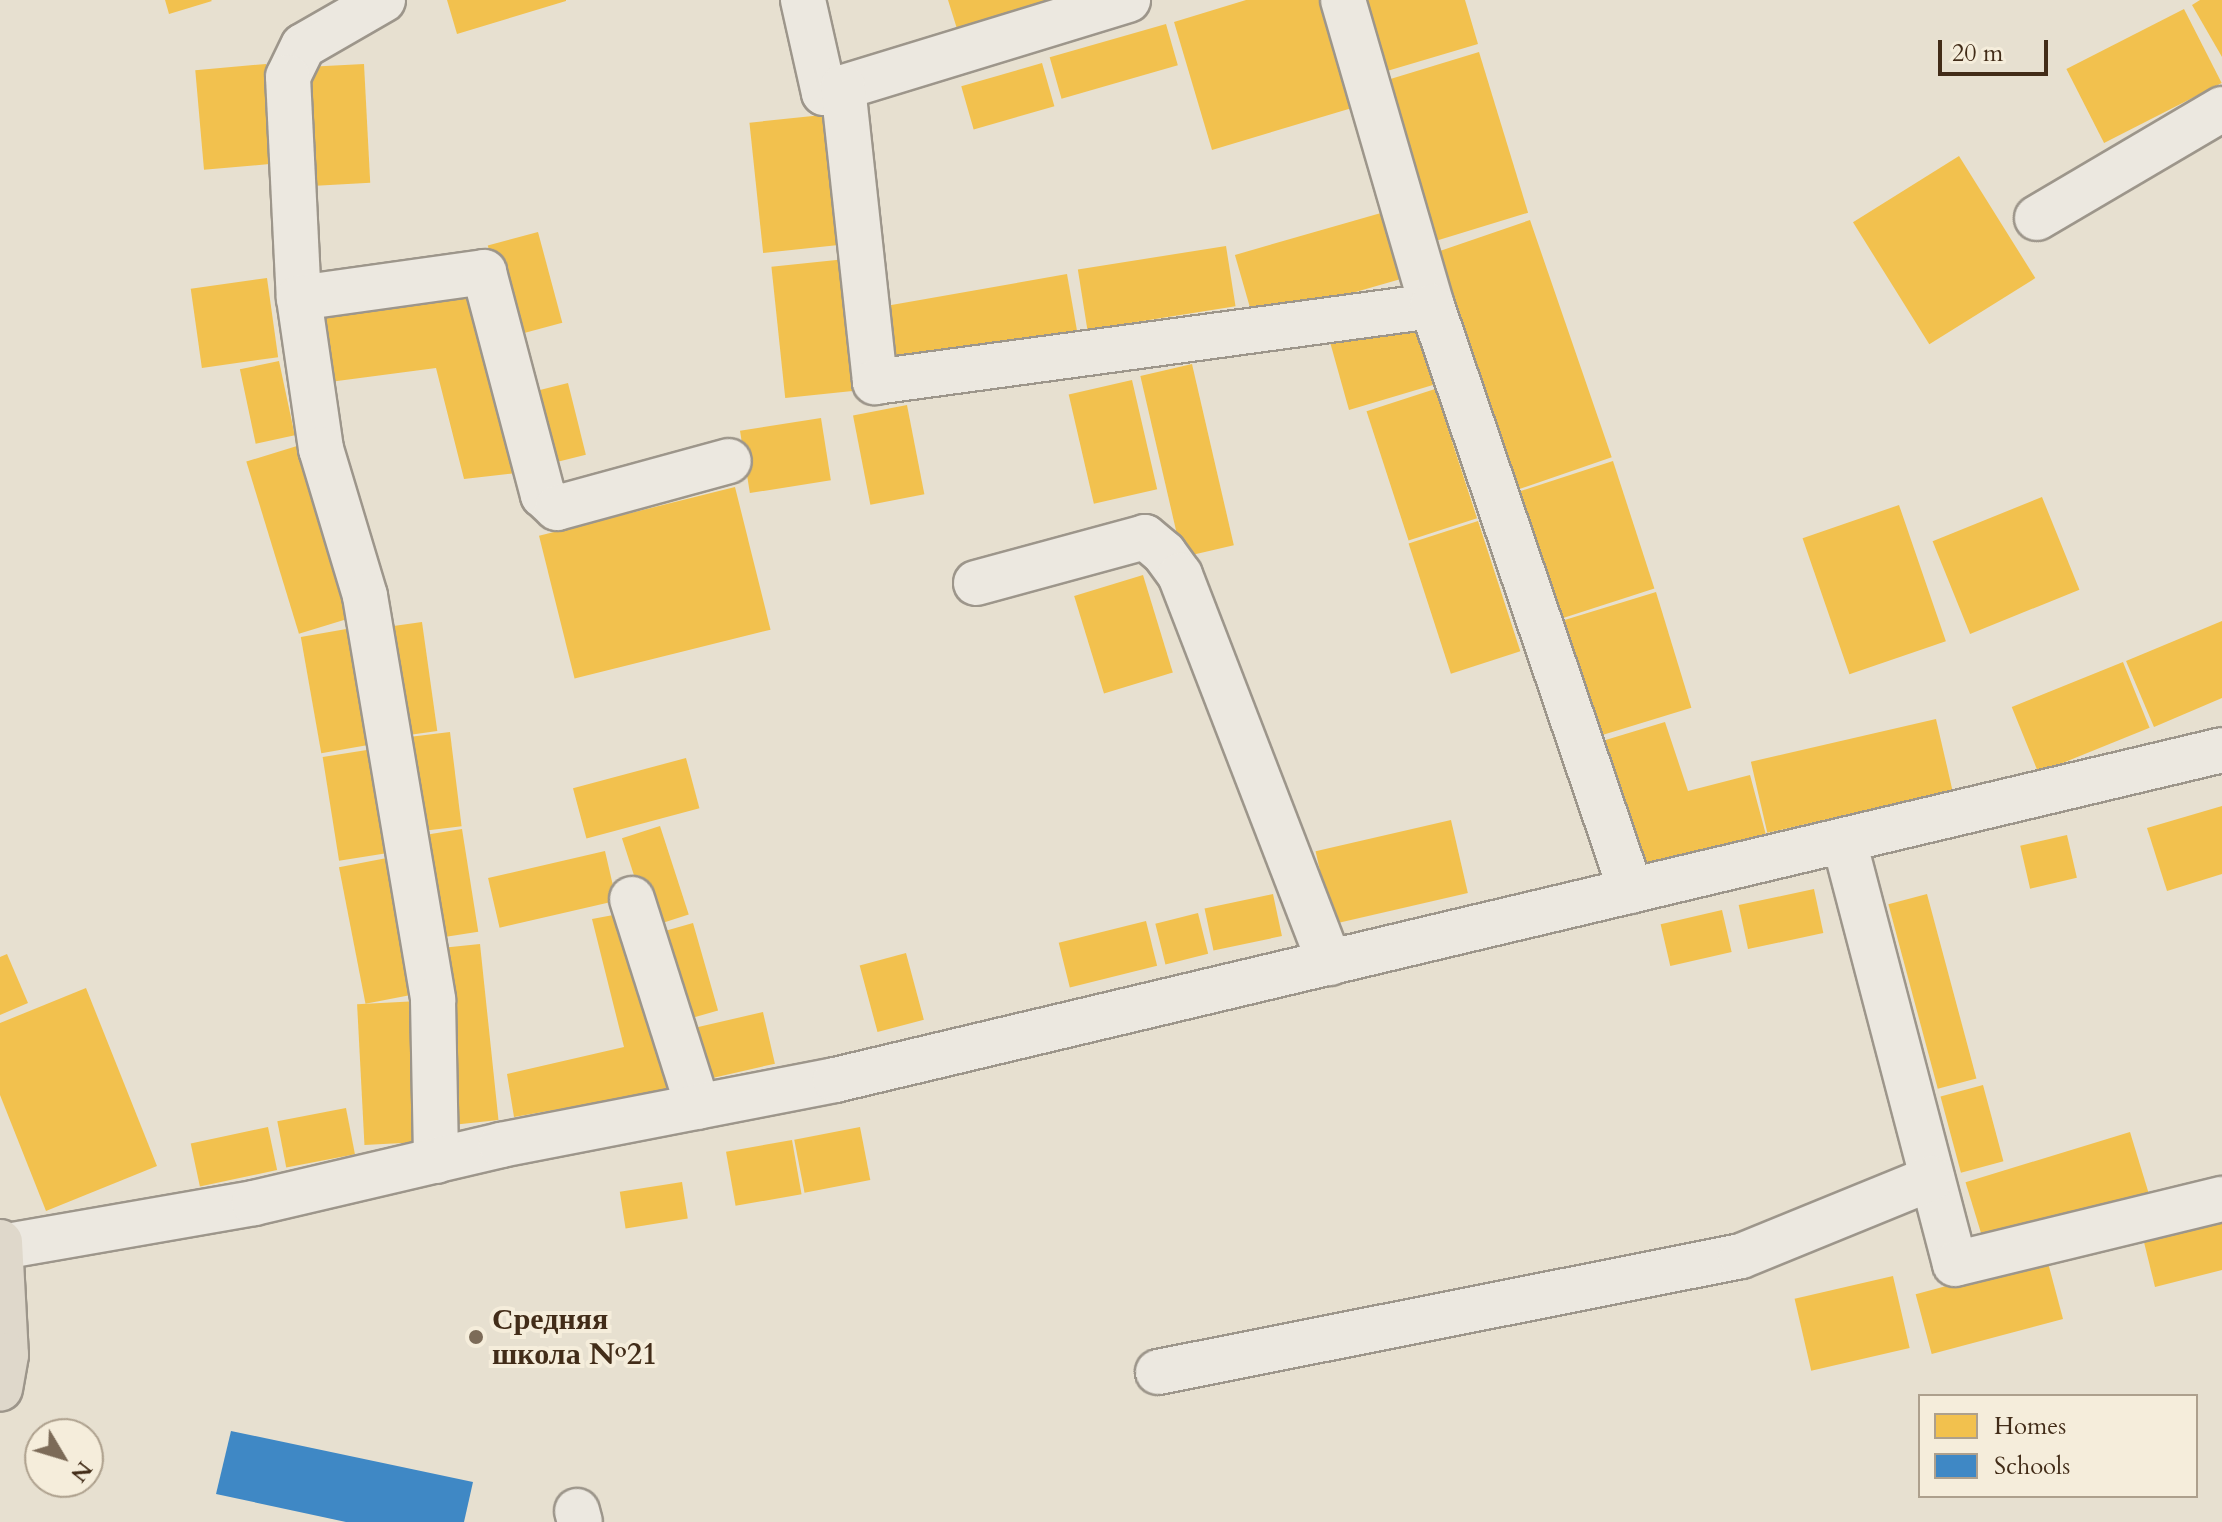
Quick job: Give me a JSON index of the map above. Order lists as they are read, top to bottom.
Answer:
{
  "places": ["Средняя школа №21"],
  "legend": ["Homes", "Schools"],
  "scale_bar": "20 m",
  "north": "bottom right"
}
